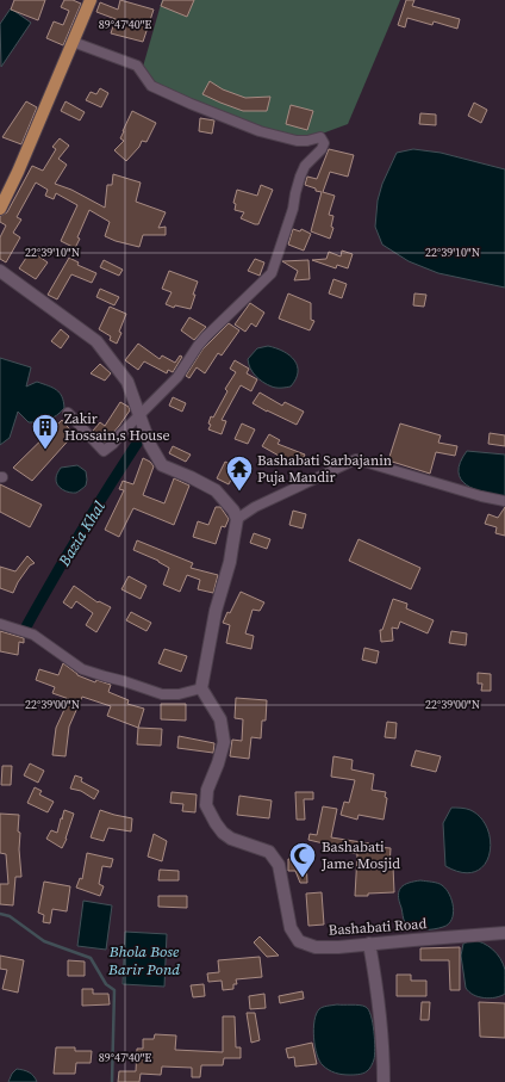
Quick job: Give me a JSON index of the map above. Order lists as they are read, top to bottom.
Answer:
{
  "streets": {
    "street": ["Bashabati Road"]
  },
  "water": ["Bazia Khal", "Bhola Bose Barir Pond"],
  "places": {
    "building": ["Zakir Hossain,s House"],
    "temple": ["Bashabati Sarbajanin Puja Mandir"],
    "mosque": ["Bashabati Jame Mosjid"]
  },
  "coordinates": ["89°47'40\"E", "22°39'10\"N", "22°39'00\"N"]
}
